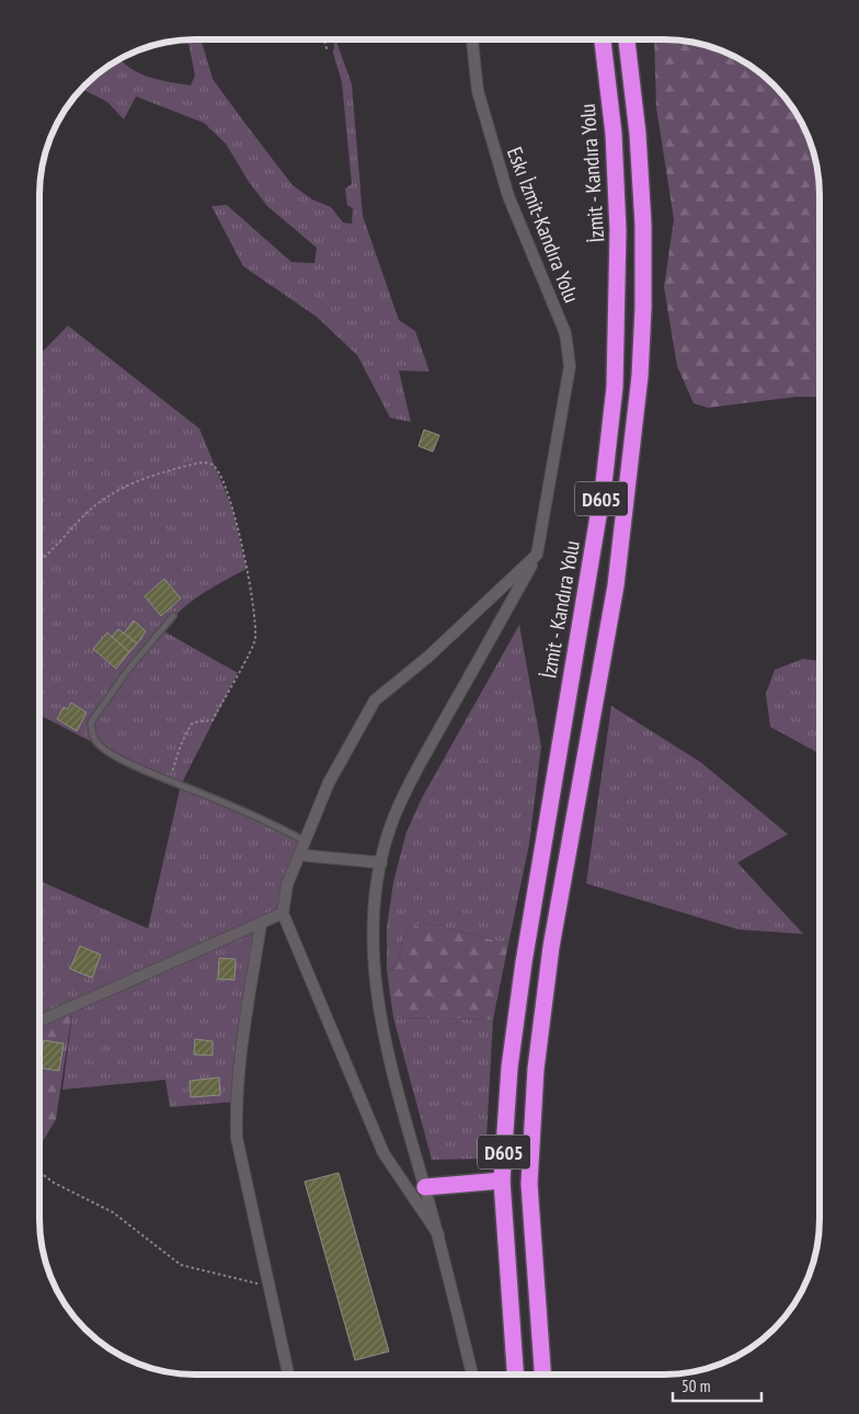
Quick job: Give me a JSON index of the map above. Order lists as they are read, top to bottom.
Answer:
{
  "streets": {
    "highway": ["İzmit - Kandıra Yolu", "D605"],
    "street": ["Eskı İzmit-Kandıra Yolu"]
  },
  "crossings": [
    ["İzmit - Kandıra Yolu", "Eskı İzmit-Kandıra Yolu"],
    ["İzmit - Kandıra Yolu", "D605"]
  ],
  "scale_bar": "50 m"
}
